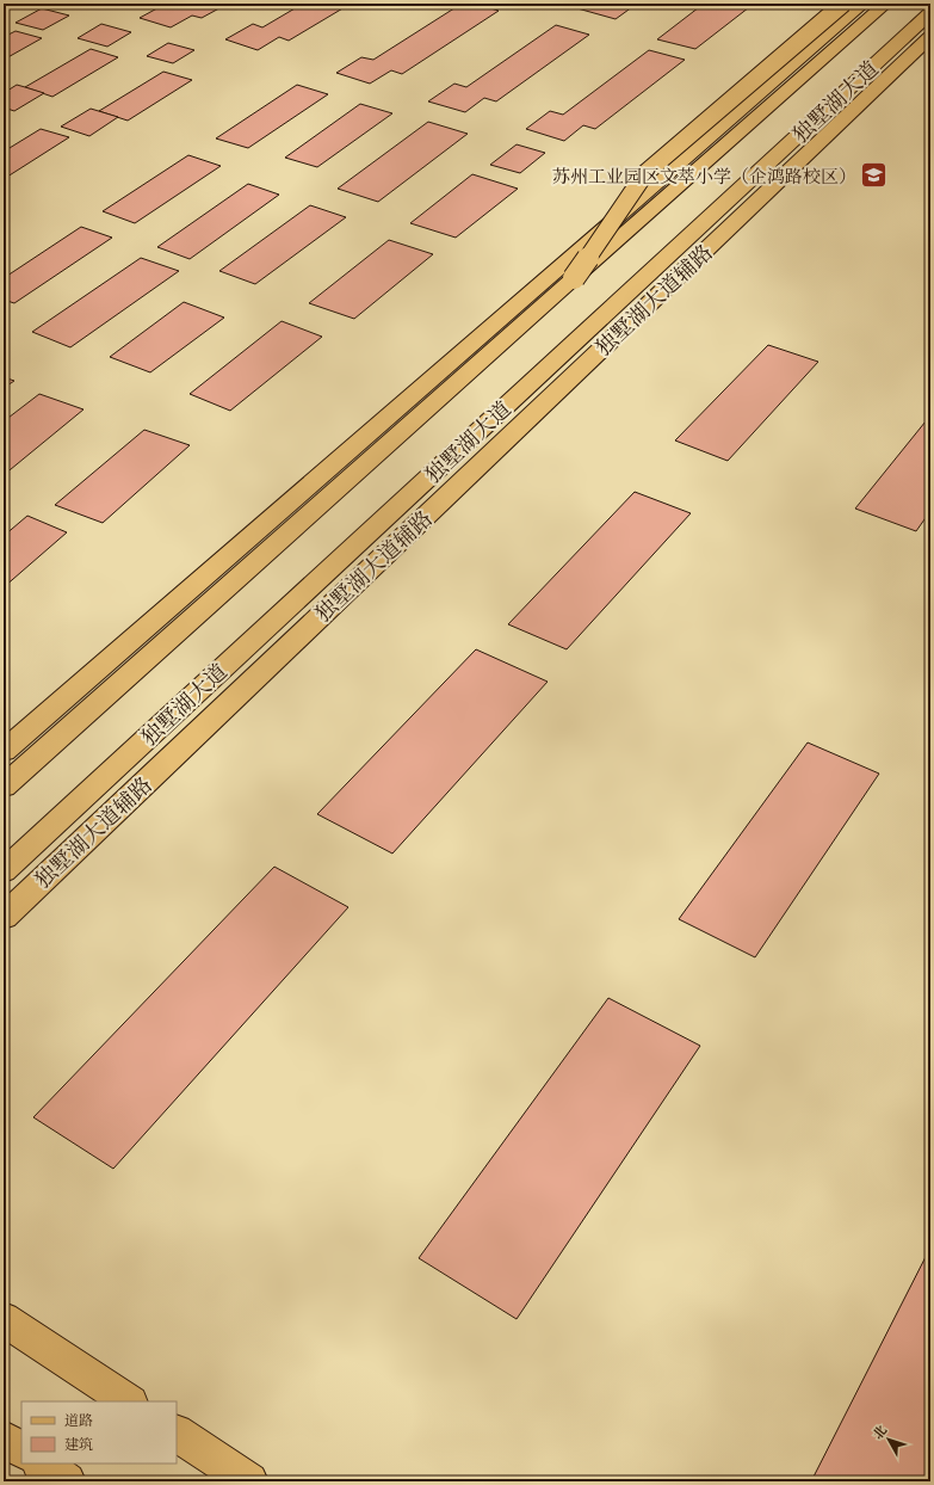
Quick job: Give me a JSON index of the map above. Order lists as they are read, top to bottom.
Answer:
{
  "streets": {
    "main road": ["独墅湖大道", "独墅湖大道辅路"]
  },
  "places": {
    "school or university": ["苏州工业园区文萃小学（企鸿路校区）"]
  },
  "legend": ["道路", "建筑"],
  "north": "top left"
}
